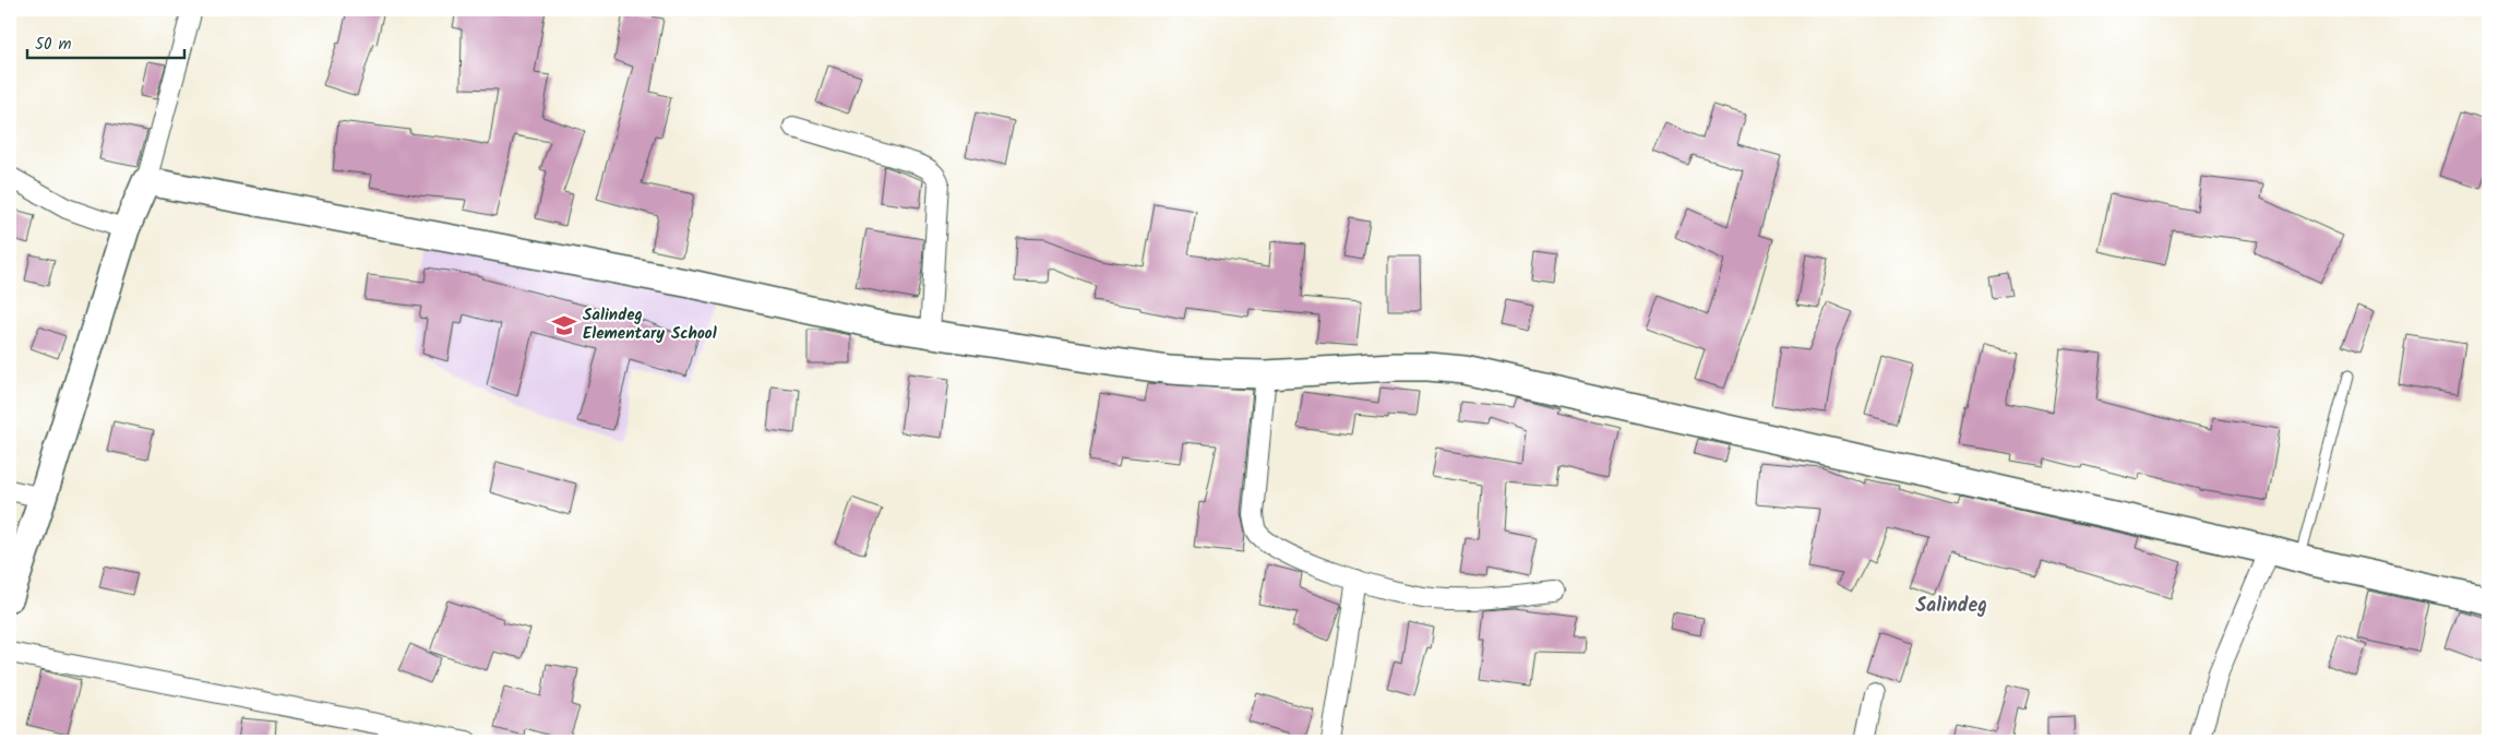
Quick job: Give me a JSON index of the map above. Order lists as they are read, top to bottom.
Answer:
{
  "districts": ["Salindeg"],
  "places": {
    "school or university": ["Salindeg Elementary School"]
  },
  "scale_bar": "50 m"
}
